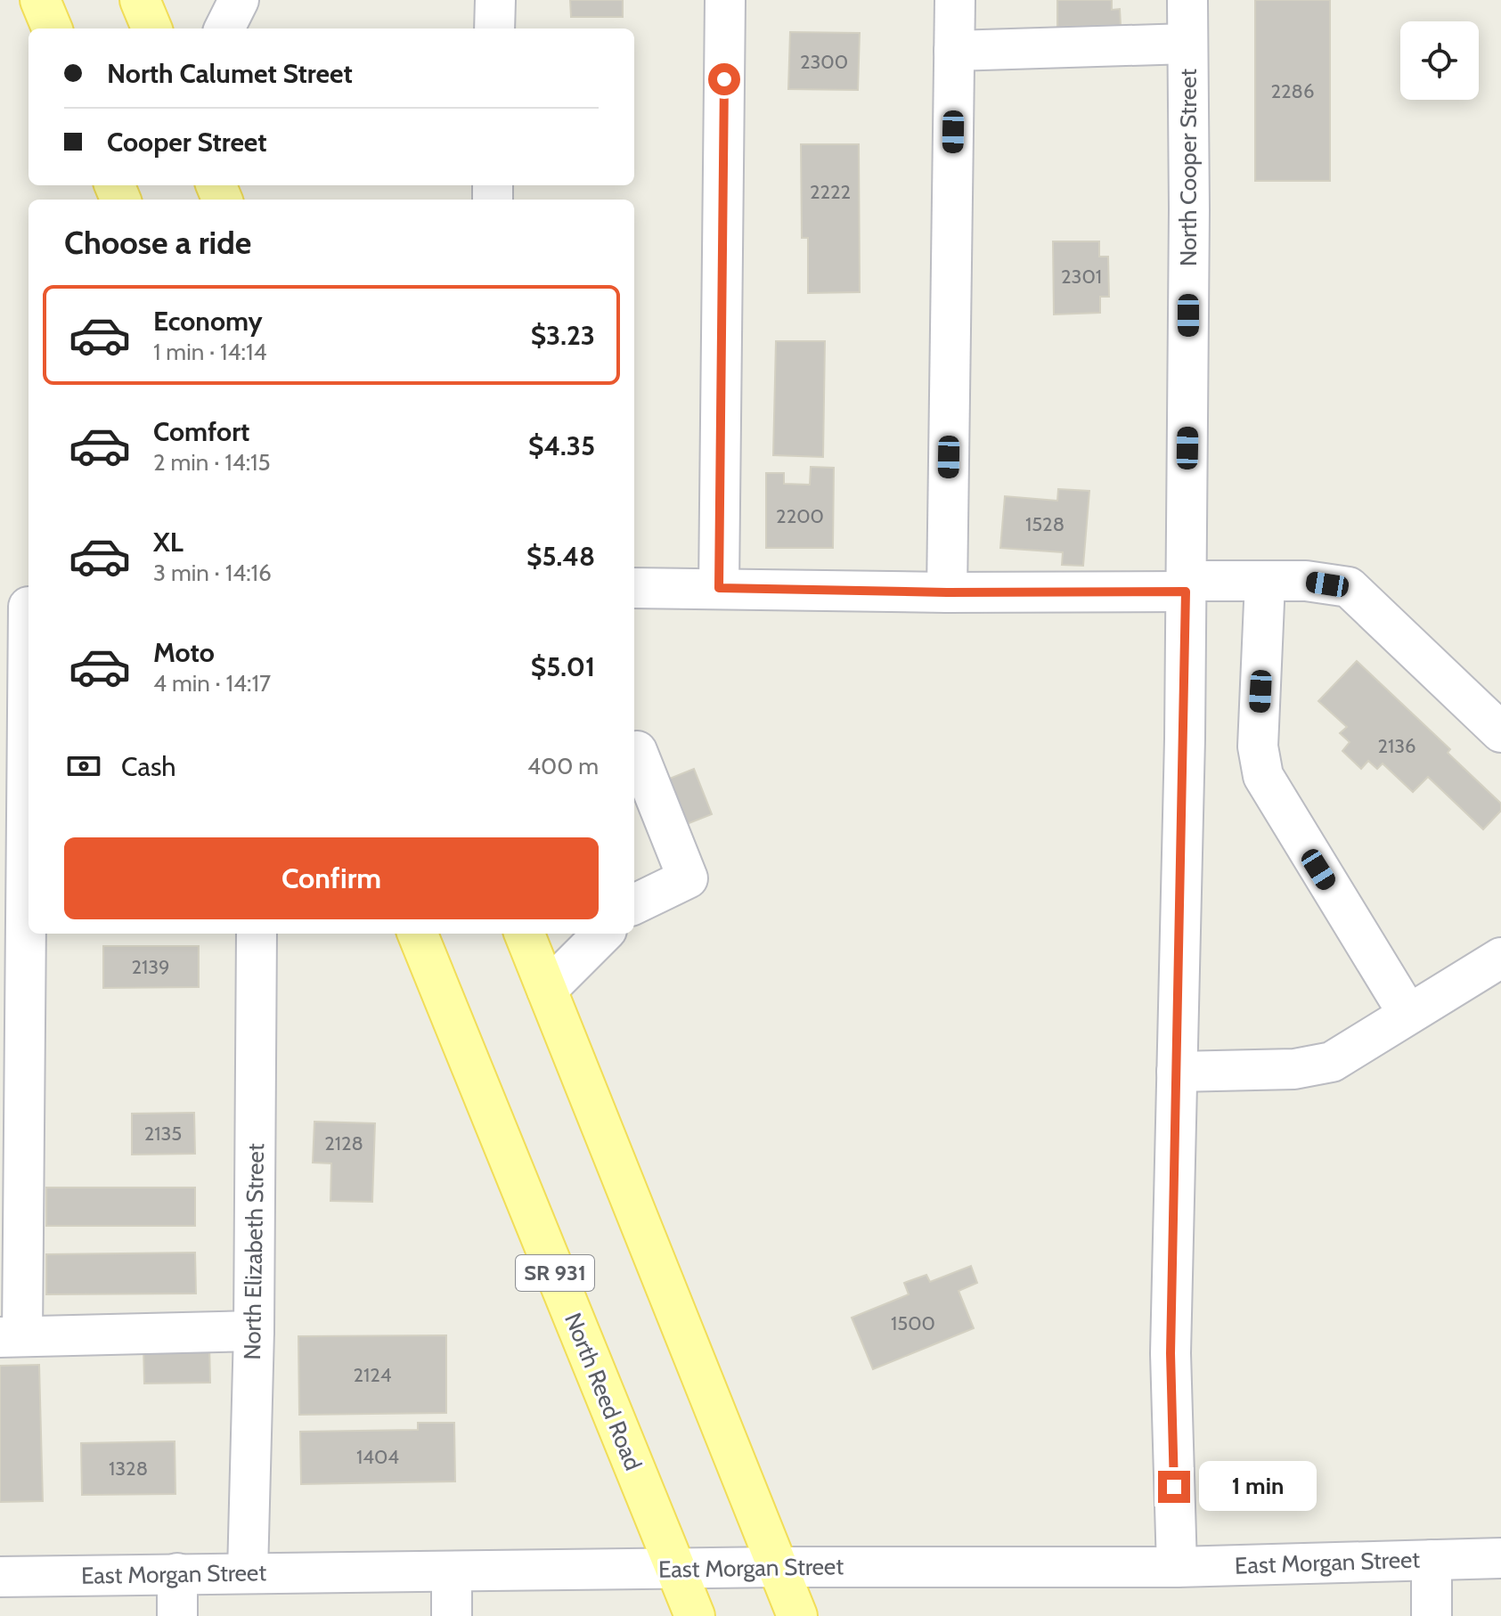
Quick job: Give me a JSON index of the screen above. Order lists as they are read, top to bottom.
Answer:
{
  "streets": {
    "main road": ["SR 931", "North Reed Road"],
    "street": ["North Cooper Street", "North Elizabeth Street", "East Morgan Street"]
  },
  "crossings": [
    ["North Cooper Street", "East Morgan Street"],
    ["North Elizabeth Street", "East Morgan Street"],
    ["North Reed Road", "East Morgan Street"]
  ],
  "house_numbers": [
    "2300",
    "2286",
    "2222",
    "2301",
    "2200",
    "1528",
    "2136",
    "2139",
    "2135",
    "2128",
    "1500",
    "2124",
    "1404",
    "1328"
  ],
  "page": {
    "banner": ["North Calumet Street", "Cooper Street"],
    "heading": "Choose a ride",
    "list": [
      {
        "name": "Economy",
        "note": "1 min · 14:14",
        "value": "$3.23"
      },
      {
        "name": "Comfort",
        "note": "2 min · 14:15",
        "value": "$4.35"
      },
      {
        "name": "XL",
        "note": "3 min · 14:16",
        "value": "$5.48"
      },
      {
        "name": "Moto",
        "note": "4 min · 14:17",
        "value": "$5.01"
      }
    ],
    "pay": ["Cash", "400 m"],
    "buttons": "Confirm",
    "bubble": "1 min"
  }
}
